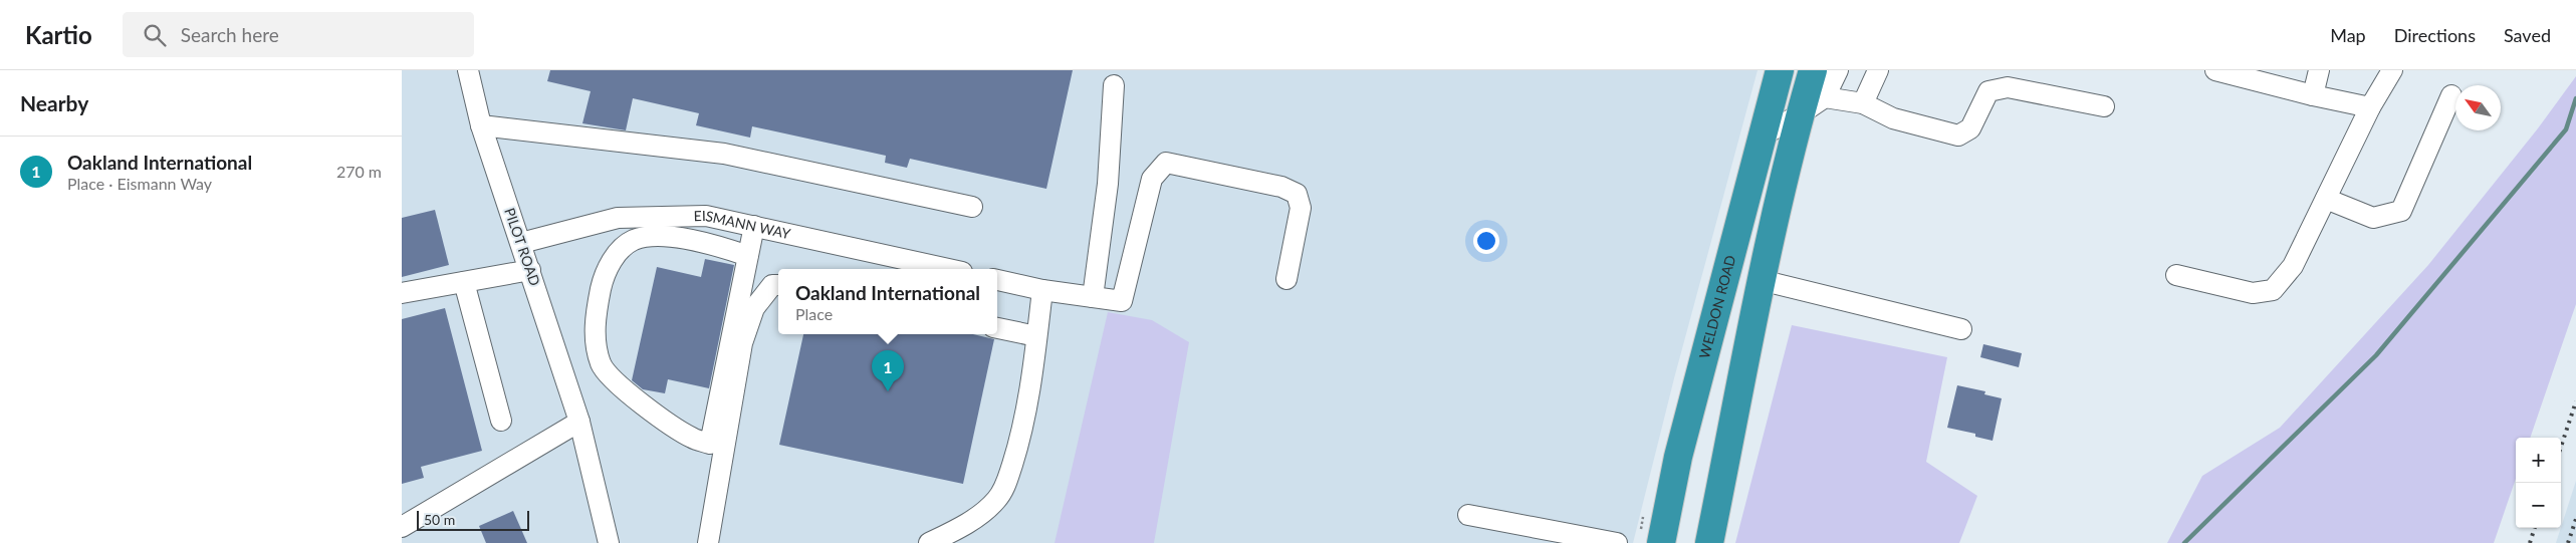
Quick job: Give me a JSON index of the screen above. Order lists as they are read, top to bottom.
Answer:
{
  "streets": {
    "highway": ["WELDON ROAD"],
    "street": ["EISMANN WAY", "PILOT ROAD"]
  },
  "crossings": [
    ["EISMANN WAY", "PILOT ROAD"]
  ],
  "scale_bar": "50 m",
  "north": "top left",
  "page": {
    "header": "Kartio",
    "search": "Search here",
    "nav": ["Map", "Directions", "Saved"],
    "heading": "Nearby",
    "list": [
      {
        "mark": "1",
        "name": "Oakland International",
        "note": "Place · Eismann Way",
        "value": "270 m"
      }
    ],
    "popup": ["Oakland International", "Place"],
    "pins": "1",
    "map_buttons": ["+", "−"],
    "scale": "50 m"
  }
}
